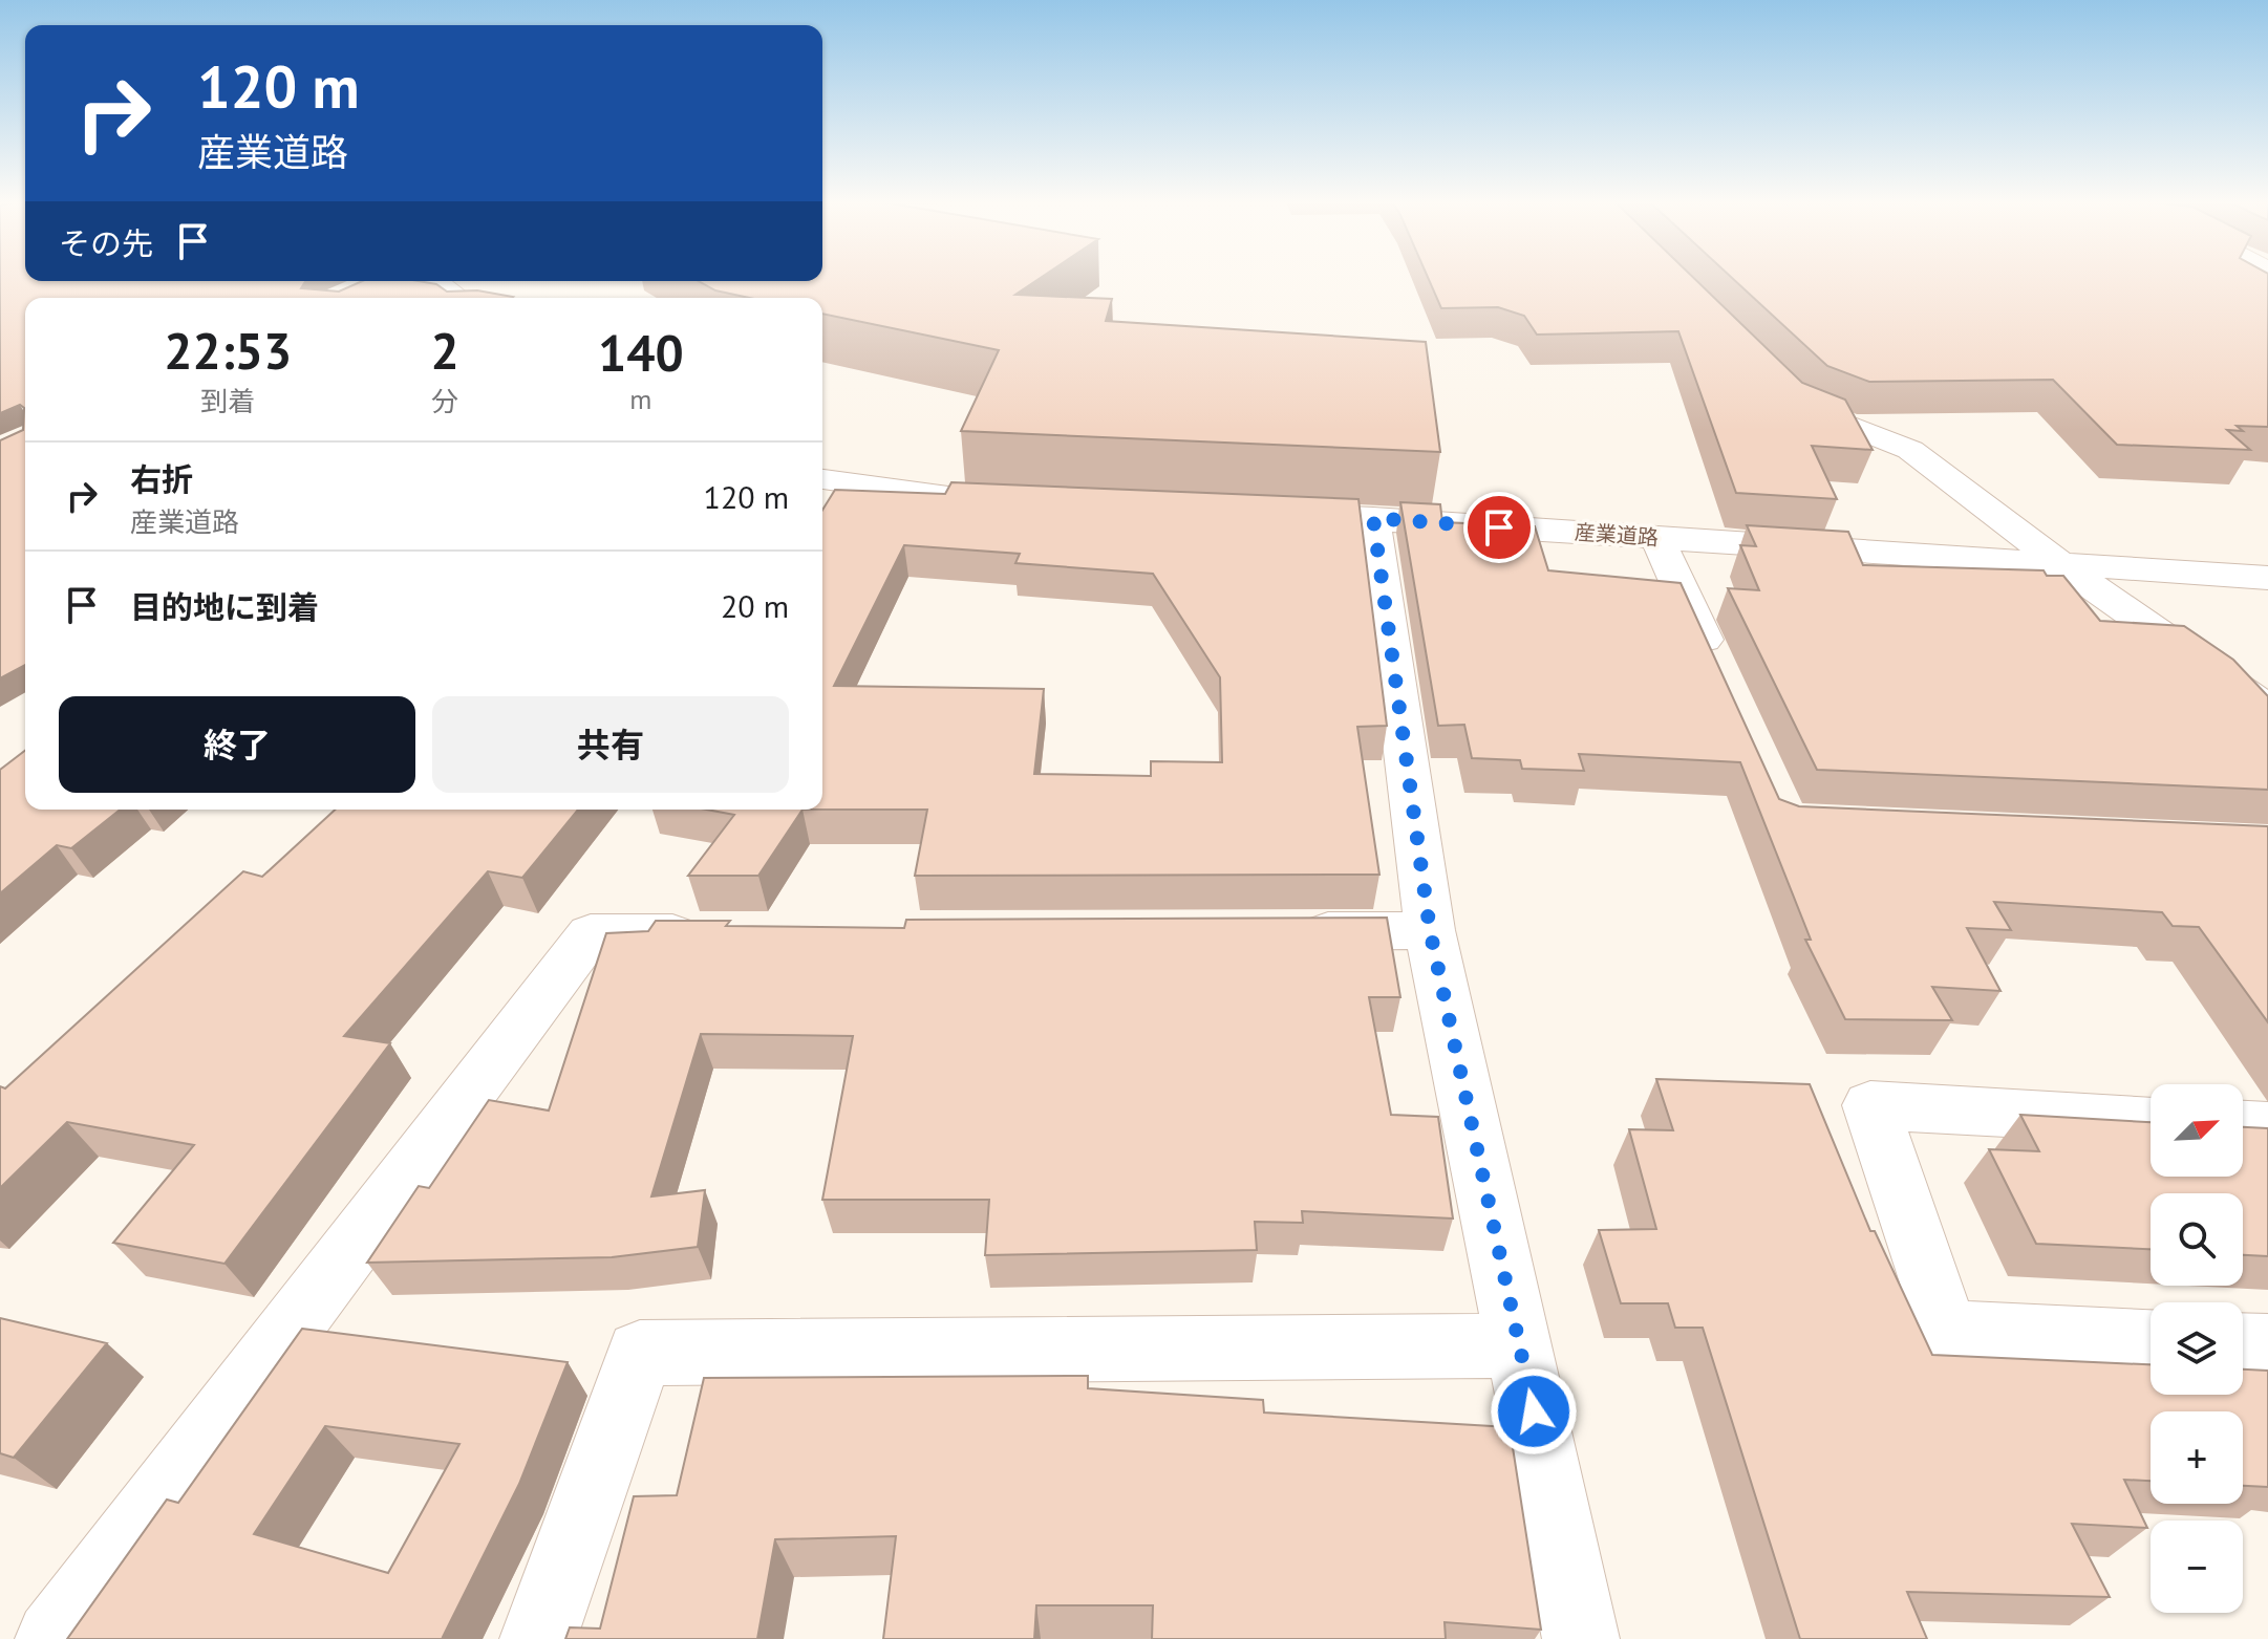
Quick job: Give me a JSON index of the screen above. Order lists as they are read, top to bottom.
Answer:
{
  "streets": {
    "street": ["産業道路"]
  },
  "north": "top right",
  "page": {
    "turn": ["120 m", "産業道路"],
    "then": "その先",
    "eta": [
      "22:53",
      "到着",
      "2",
      "分",
      "140",
      "m"
    ],
    "list": [
      {
        "name": "右折",
        "note": "産業道路",
        "value": "120 m"
      },
      {
        "name": "目的地に到着",
        "value": "20 m"
      }
    ],
    "buttons": ["終了", "共有"],
    "map_buttons": ["+", "−"]
  }
}
